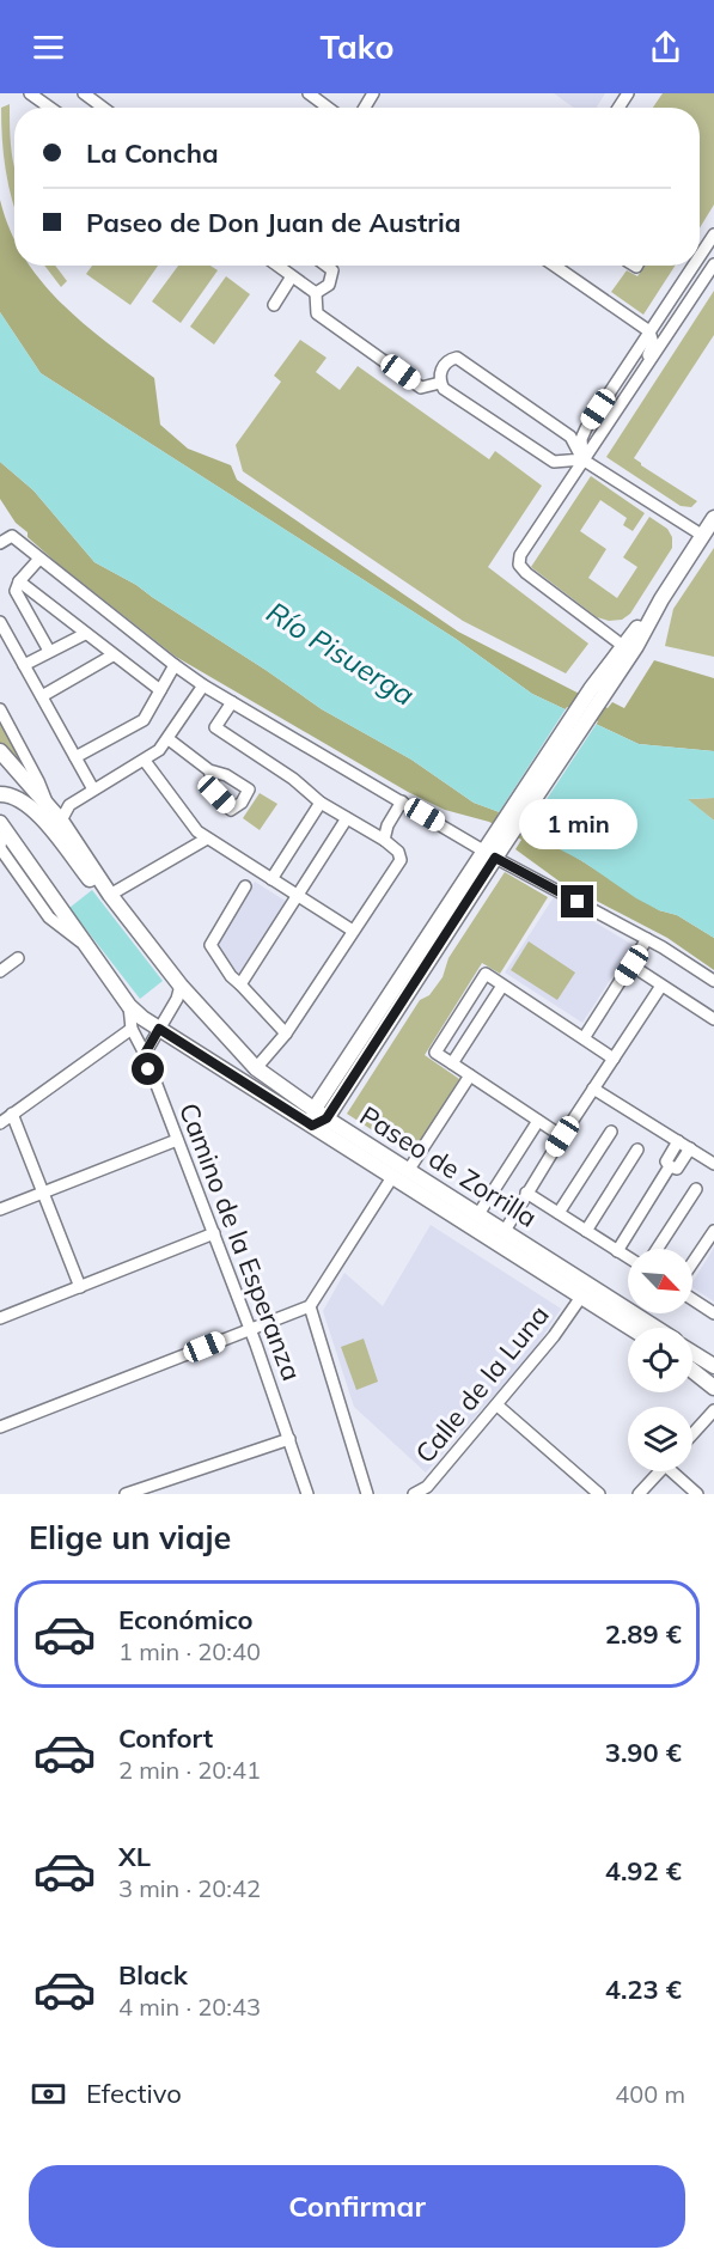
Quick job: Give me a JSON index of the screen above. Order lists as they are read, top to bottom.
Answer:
{
  "streets": {
    "main road": ["Paseo de Zorrilla"],
    "street": ["Camino de la Esperanza", "Calle de la Luna"]
  },
  "crossings": [
    ["Paseo de Zorrilla", "Camino de la Esperanza"],
    ["Paseo de Zorrilla", "Calle de la Luna"]
  ],
  "water": ["Río Pisuerga"],
  "north": "bottom right",
  "page": {
    "header": "Tako",
    "banner": ["La Concha", "Paseo de Don Juan de Austria"],
    "bubble": "1 min",
    "heading": "Elige un viaje",
    "list": [
      {
        "name": "Económico",
        "note": "1 min · 20:40",
        "value": "2.89 €"
      },
      {
        "name": "Confort",
        "note": "2 min · 20:41",
        "value": "3.90 €"
      },
      {
        "name": "XL",
        "note": "3 min · 20:42",
        "value": "4.92 €"
      },
      {
        "name": "Black",
        "note": "4 min · 20:43",
        "value": "4.23 €"
      }
    ],
    "pay": ["Efectivo", "400 m"],
    "buttons": "Confirmar"
  }
}
